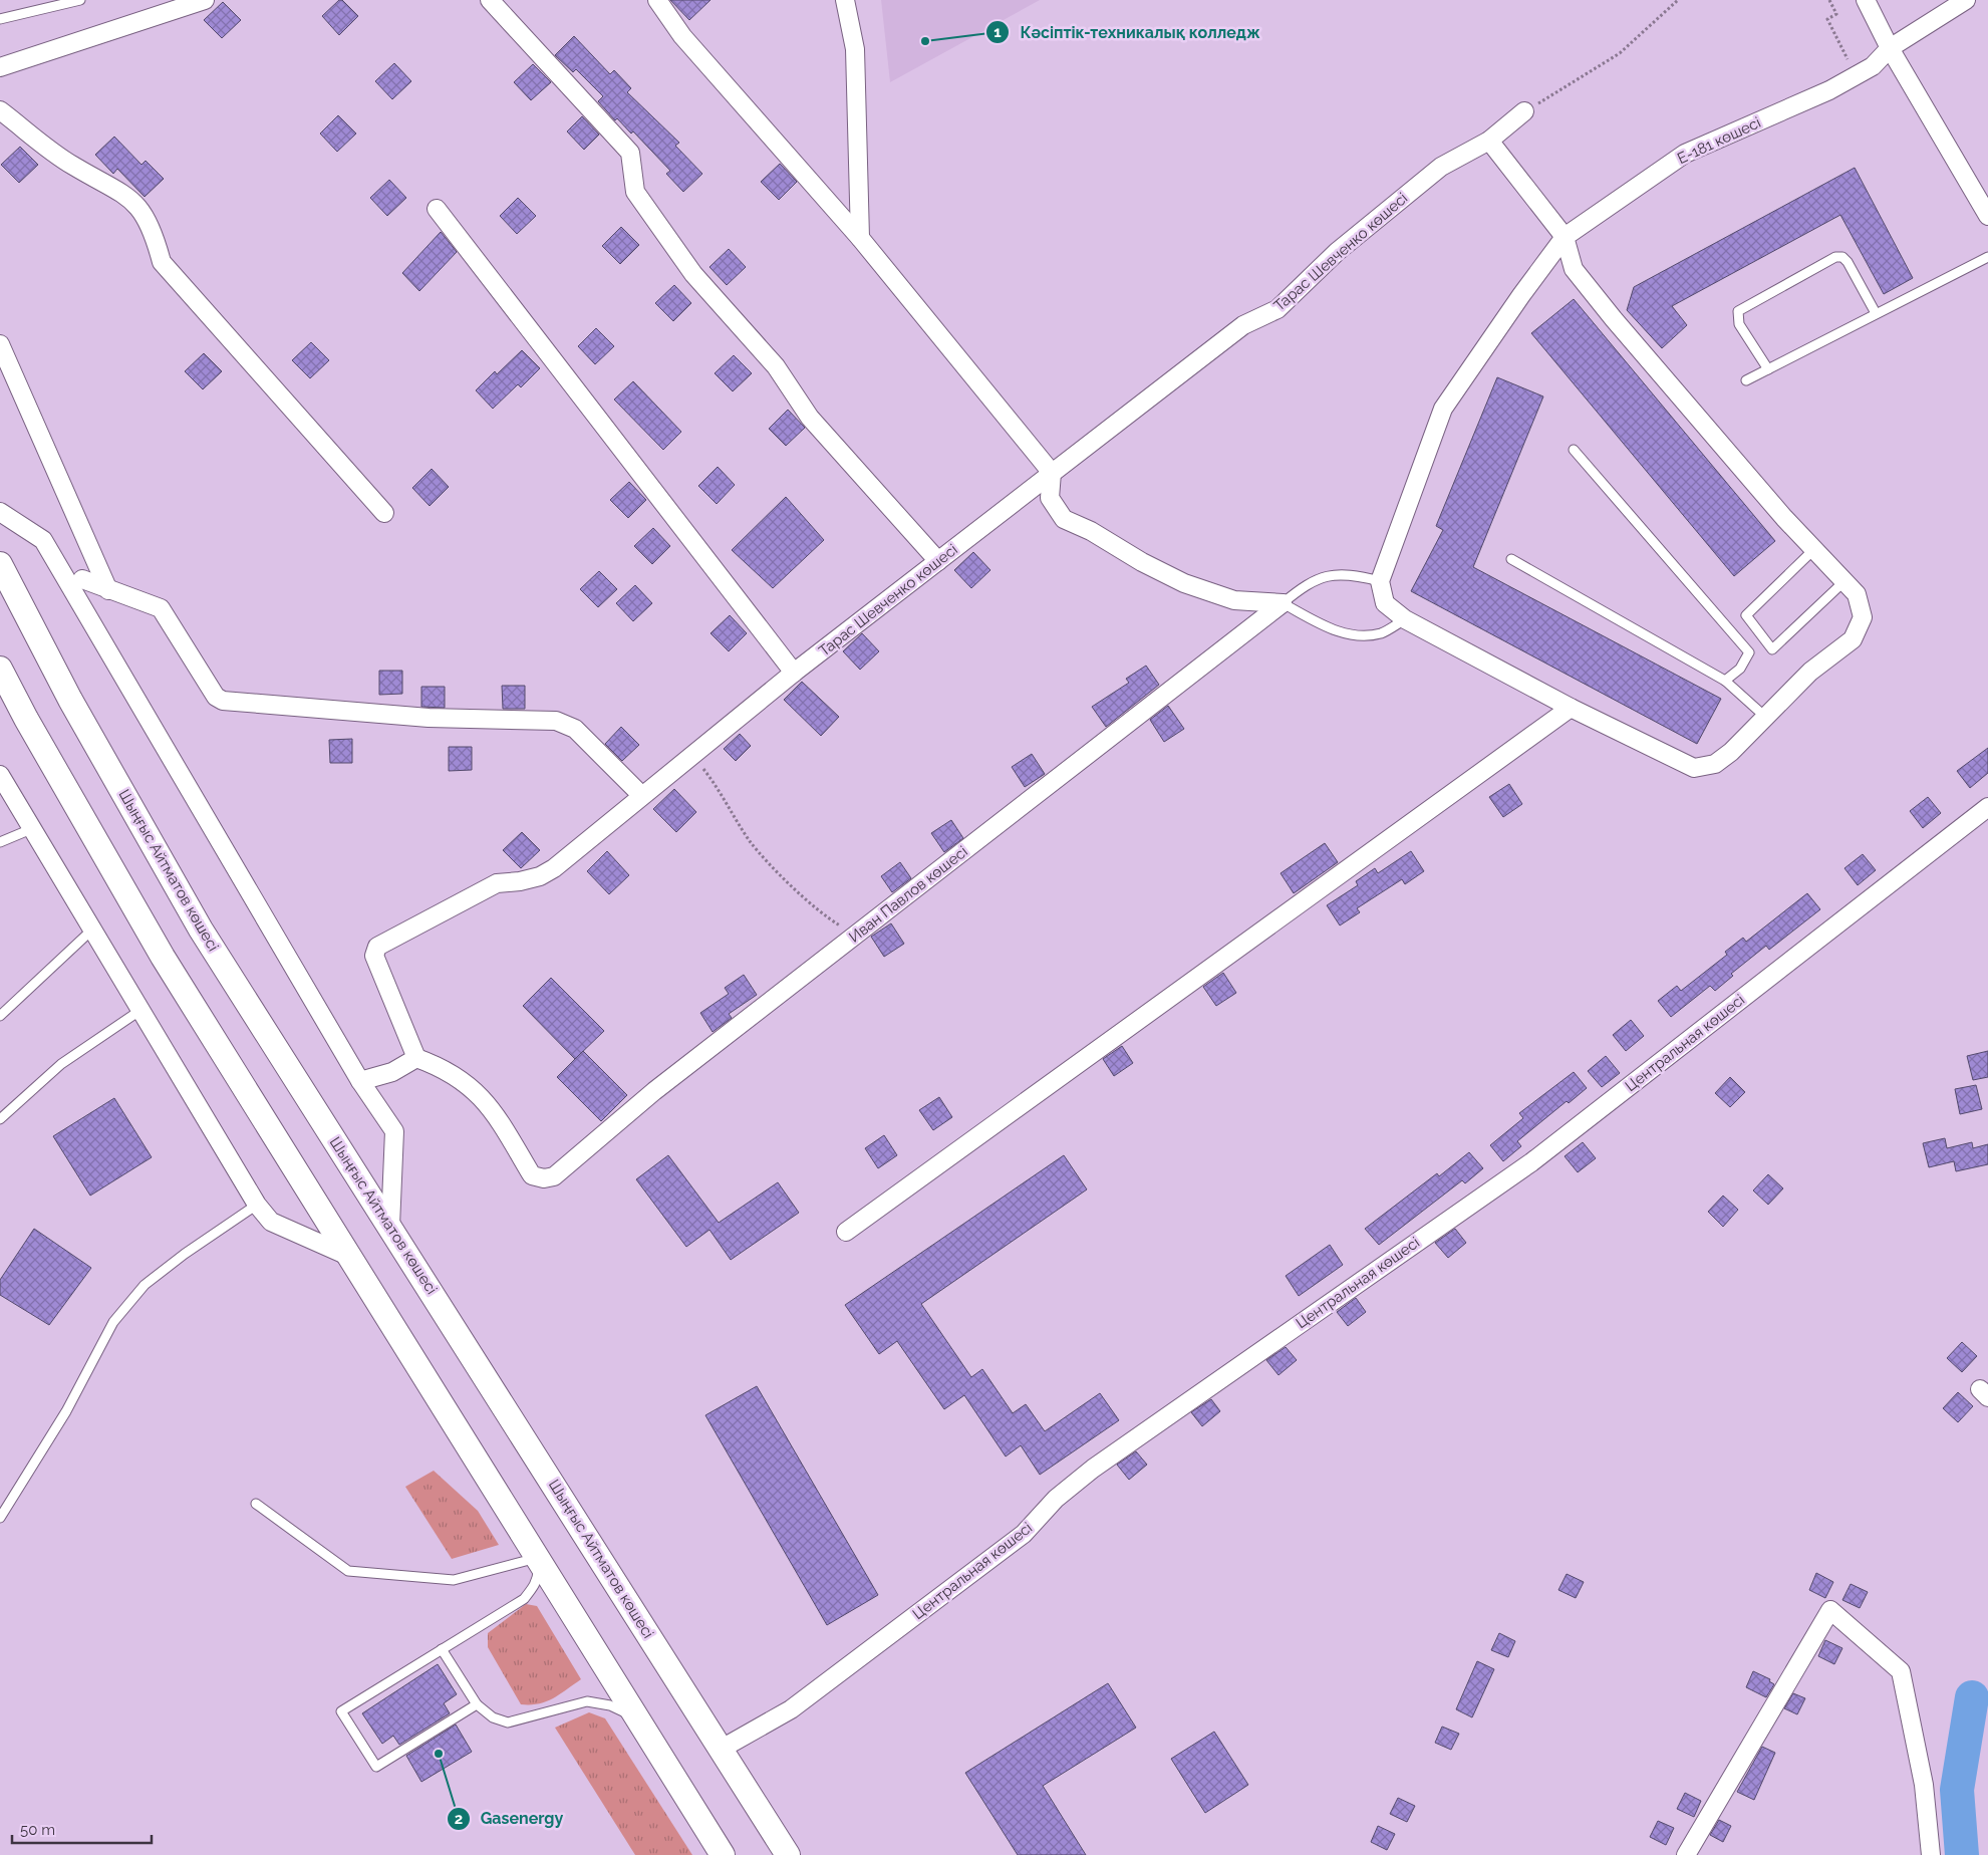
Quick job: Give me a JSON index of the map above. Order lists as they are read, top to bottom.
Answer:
{
  "streets": {
    "main road": ["Шыңғыс Айтматов көшесі"],
    "street": [
      "Е-181 көшесі",
      "Тарас Шевченко көшесі",
      "Иван Павлов көшесі",
      "Центральная көшесі"
    ]
  },
  "crossings": [
    ["Тарас Шевченко көшесі", "Иван Павлов көшесі"],
    ["Шыңғыс Айтматов көшесі", "Центральная көшесі"]
  ],
  "places": ["Кәсіптік-техникалық колледж", "Gasenergy"],
  "scale_bar": "50 m"
}
